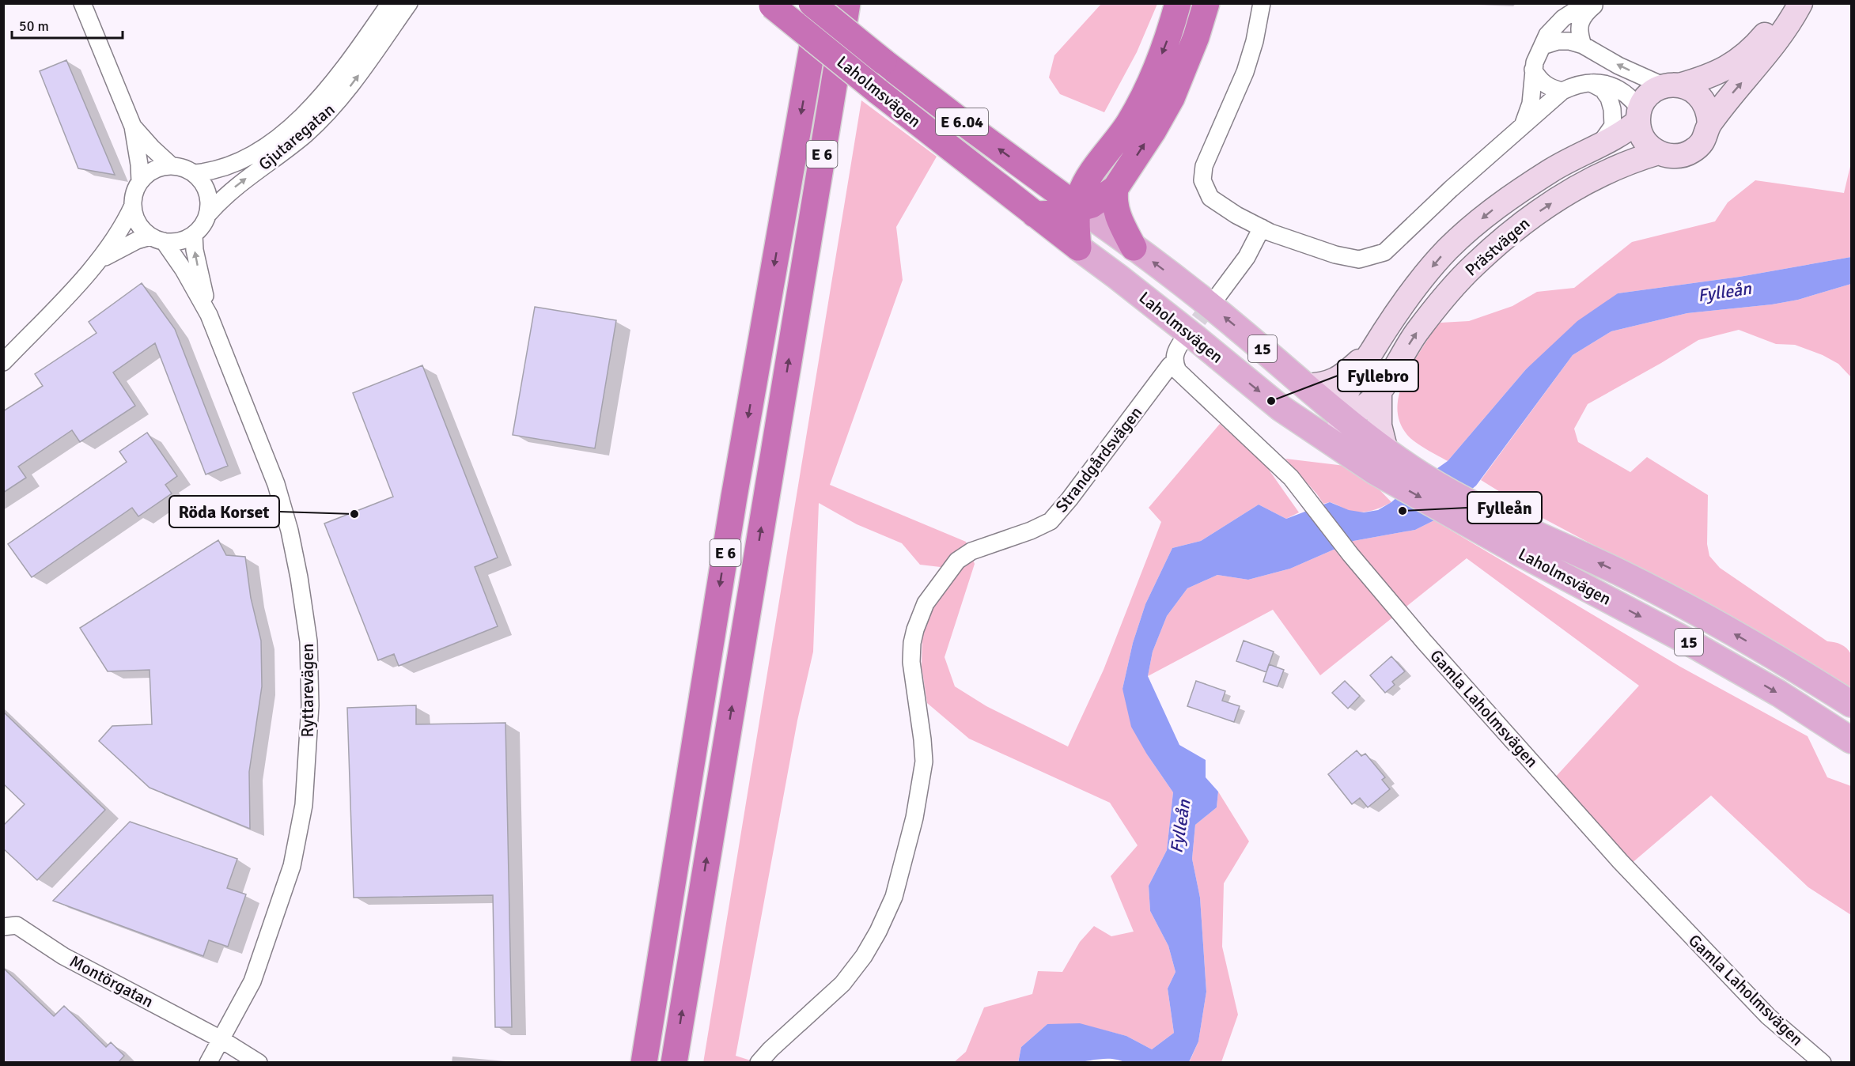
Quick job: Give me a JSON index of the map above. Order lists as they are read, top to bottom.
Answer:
{
  "streets": {
    "highway": ["Laholmsvägen", "E 6.04", "E 6"],
    "main road": ["15"],
    "street": [
      "Gjutaregatan",
      "Prästvägen",
      "Strandgårdsvägen",
      "Ryttarevägen",
      "Gamla Laholmsvägen",
      "Montörgatan"
    ]
  },
  "crossings": [
    ["Laholmsvägen", "Prästvägen"],
    ["Gjutaregatan", "Ryttarevägen"],
    ["Strandgårdsvägen", "Gamla Laholmsvägen"],
    ["Ryttarevägen", "Montörgatan"]
  ],
  "water": ["Fylleån"],
  "places": ["Fyllebro", "Fylleån", "Röda Korset"],
  "scale_bar": "50 m"
}
